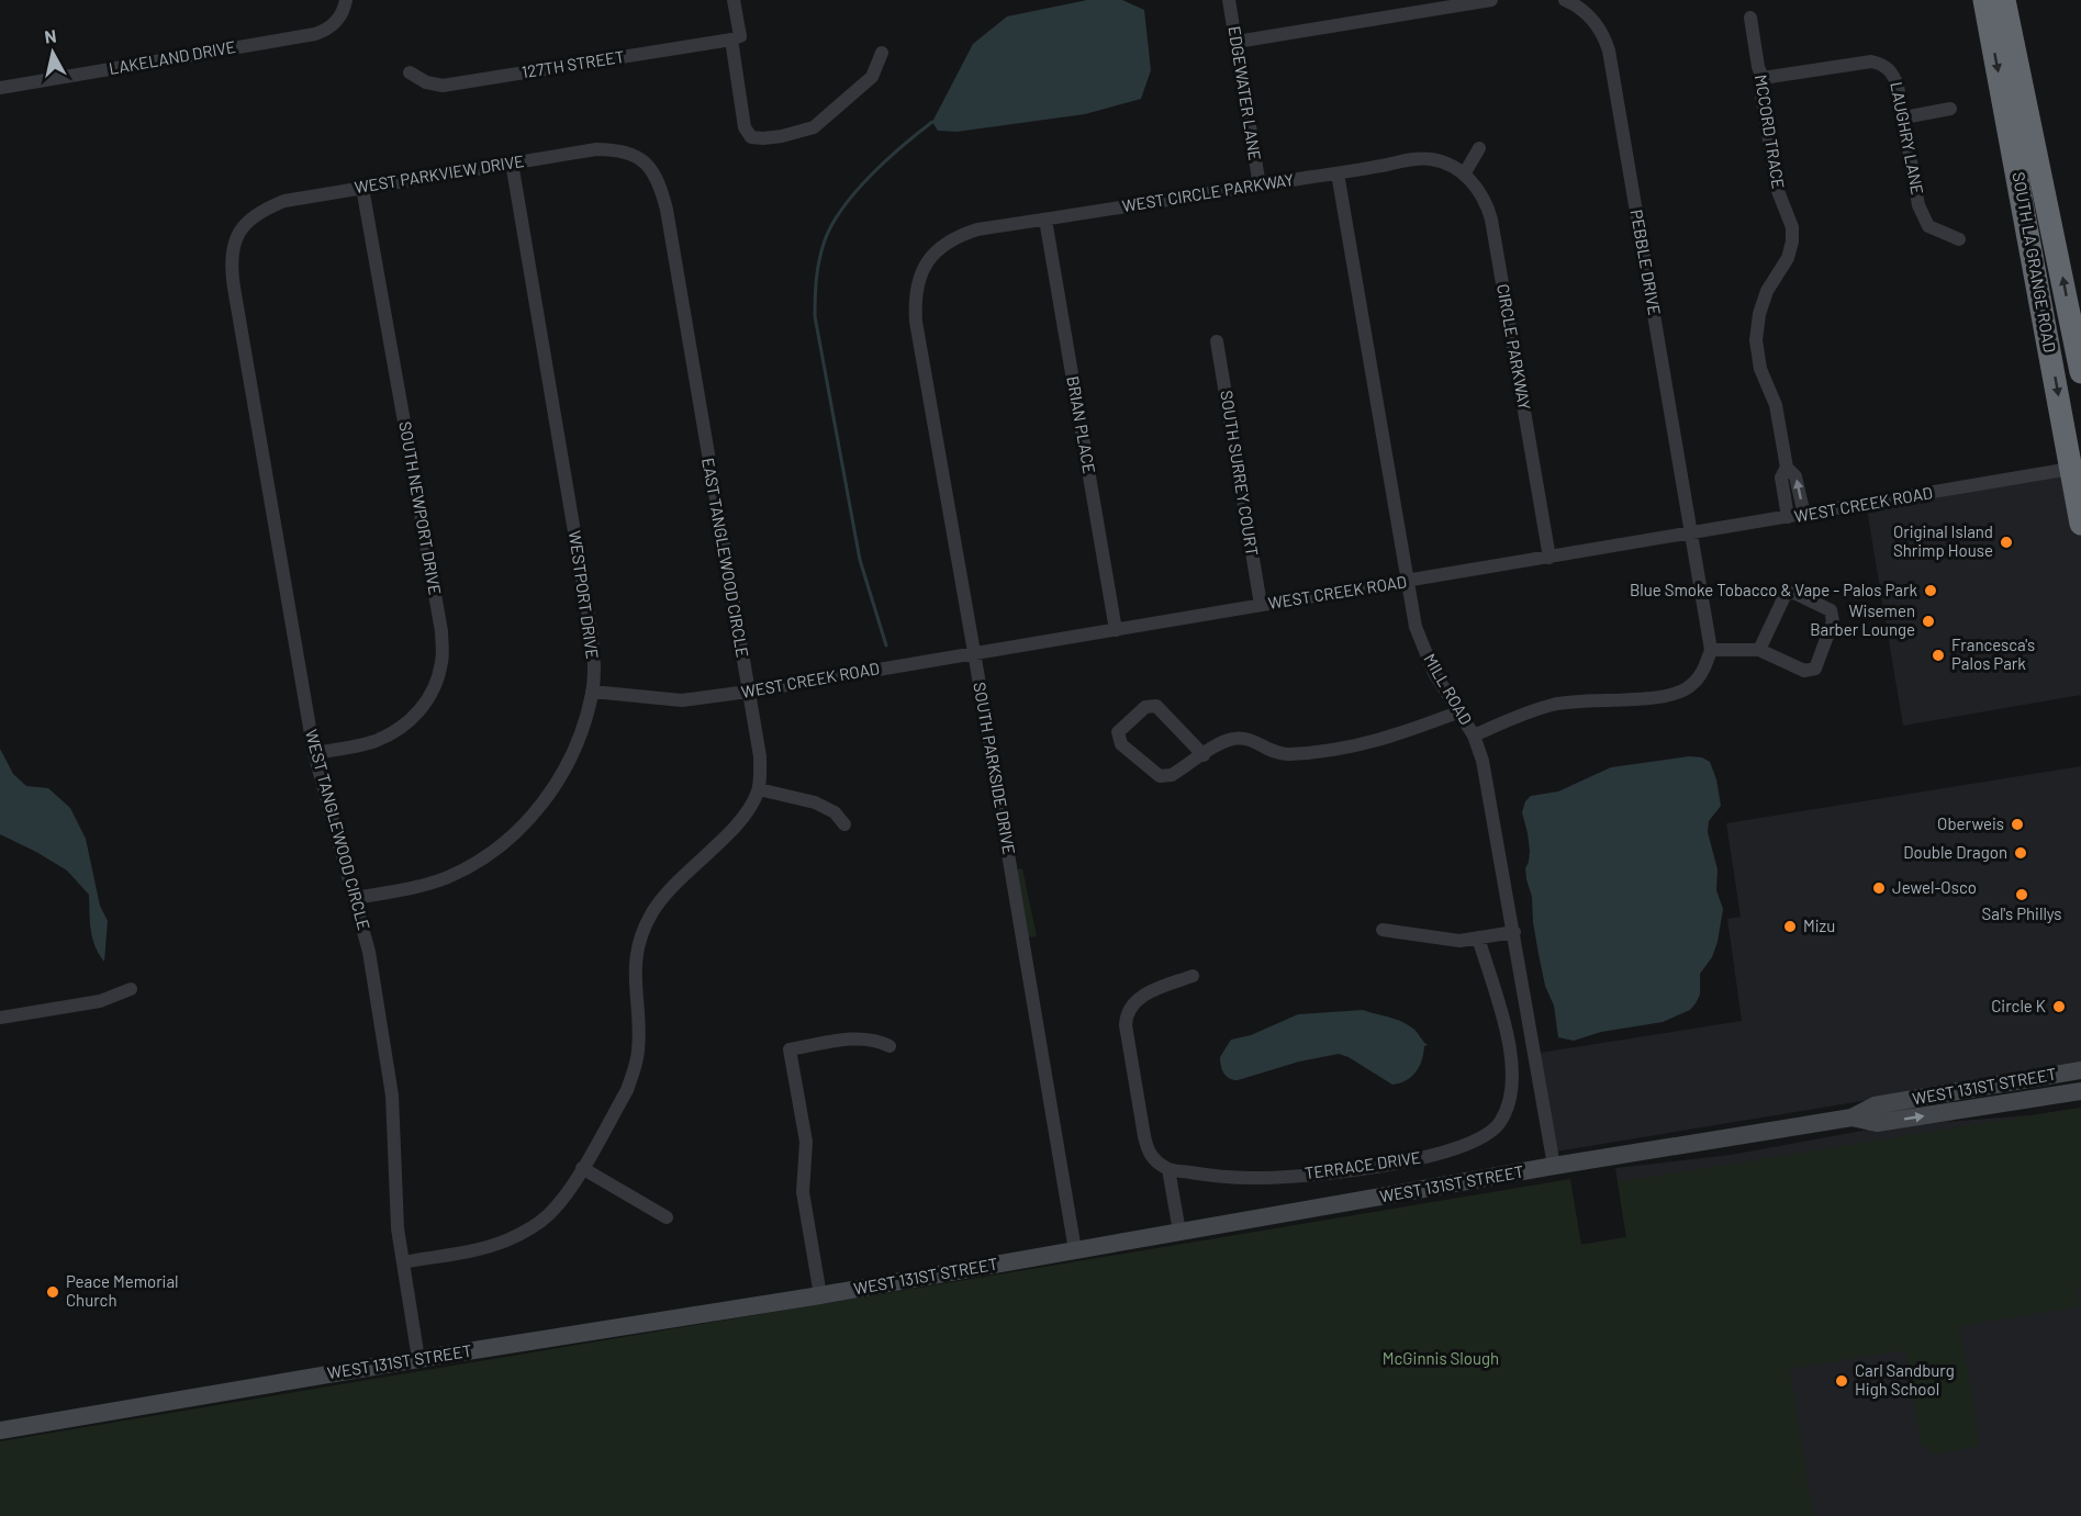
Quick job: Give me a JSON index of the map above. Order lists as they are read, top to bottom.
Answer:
{
  "streets": {
    "highway": ["SOUTH LA GRANGE ROAD"],
    "street": [
      "LAKELAND DRIVE",
      "127TH STREET",
      "EDGEWATER LANE",
      "MCCORD TRACE",
      "LAUGHRY LANE",
      "WEST PARKVIEW DRIVE",
      "WEST CIRCLE PARKWAY",
      "PEBBLE DRIVE",
      "CIRCLE PARKWAY",
      "BRIAN PLACE",
      "SOUTH SURREY COURT",
      "WEST CREEK ROAD",
      "SOUTH NEWPORT DRIVE",
      "EAST TANGLEWOOD CIRCLE",
      "WESTPORT DRIVE",
      "MILL ROAD",
      "SOUTH PARKSIDE DRIVE",
      "WEST TANGLEWOOD CIRCLE",
      "WEST 131ST STREET",
      "TERRACE DRIVE"
    ]
  },
  "crossings": [
    ["EDGEWATER LANE", "WEST CIRCLE PARKWAY"],
    ["MCCORD TRACE", "LAUGHRY LANE"],
    ["MCCORD TRACE", "WEST CREEK ROAD"],
    ["WEST PARKVIEW DRIVE", "SOUTH NEWPORT DRIVE"],
    ["WEST PARKVIEW DRIVE", "EAST TANGLEWOOD CIRCLE"],
    ["WEST PARKVIEW DRIVE", "WESTPORT DRIVE"],
    ["WEST PARKVIEW DRIVE", "WEST TANGLEWOOD CIRCLE"],
    ["WEST CIRCLE PARKWAY", "CIRCLE PARKWAY"],
    ["WEST CIRCLE PARKWAY", "BRIAN PLACE"],
    ["WEST CIRCLE PARKWAY", "MILL ROAD"],
    ["WEST CIRCLE PARKWAY", "SOUTH PARKSIDE DRIVE"],
    ["PEBBLE DRIVE", "WEST CREEK ROAD"],
    ["SOUTH LA GRANGE ROAD", "WEST CREEK ROAD"],
    ["CIRCLE PARKWAY", "WEST CREEK ROAD"],
    ["BRIAN PLACE", "WEST CREEK ROAD"],
    ["SOUTH SURREY COURT", "WEST CREEK ROAD"],
    ["WEST CREEK ROAD", "EAST TANGLEWOOD CIRCLE"],
    ["WEST CREEK ROAD", "WESTPORT DRIVE"],
    ["WEST CREEK ROAD", "MILL ROAD"],
    ["WEST CREEK ROAD", "SOUTH PARKSIDE DRIVE"],
    ["SOUTH NEWPORT DRIVE", "WEST TANGLEWOOD CIRCLE"],
    ["EAST TANGLEWOOD CIRCLE", "WEST TANGLEWOOD CIRCLE"],
    ["WESTPORT DRIVE", "WEST TANGLEWOOD CIRCLE"],
    ["MILL ROAD", "WEST 131ST STREET"],
    ["SOUTH PARKSIDE DRIVE", "WEST 131ST STREET"],
    ["WEST TANGLEWOOD CIRCLE", "WEST 131ST STREET"]
  ],
  "parks": ["McGinnis Slough"],
  "places": [
    "Original Island Shrimp House",
    "Blue Smoke Tobacco & Vape - Palos Park",
    "Wisemen Barber Lounge",
    "Francesca's Palos Park",
    "Oberweis",
    "Double Dragon",
    "Jewel-Osco",
    "Sal's Phillys",
    "Mizu",
    "Circle K",
    "Peace Memorial Church",
    "Carl Sandburg High School"
  ],
  "north": "top"
}
